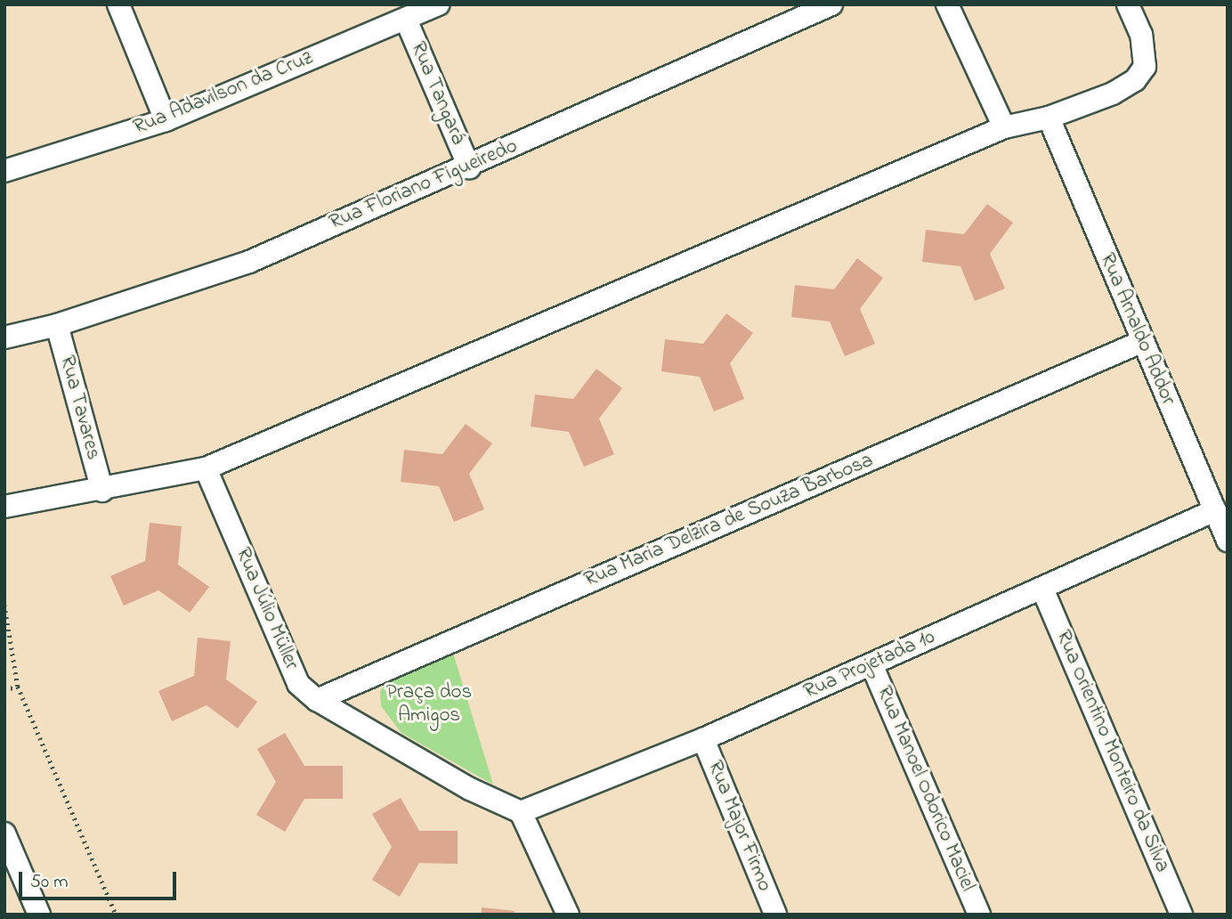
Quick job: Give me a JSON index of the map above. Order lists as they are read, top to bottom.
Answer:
{
  "streets": {
    "street": [
      "Rua Adavilson da Cruz",
      "Rua Tangará",
      "Rua Floriano Figueiredo",
      "Rua Arnaldo Addor",
      "Rua Tavares",
      "Rua Maria Delzira de Souza Barbosa",
      "Rua Júlio Müller",
      "Rua Projetada 10",
      "Rua Orientino Monteiro da Silva",
      "Rua Manoel Odorico Maciel",
      "Rua Major Firmo"
    ]
  },
  "crossings": [
    ["Rua Adavilson da Cruz", "Rua Tangará"],
    ["Rua Tangará", "Rua Floriano Figueiredo"],
    ["Rua Floriano Figueiredo", "Rua Tavares"],
    ["Rua Arnaldo Addor", "Rua Maria Delzira de Souza Barbosa"],
    ["Rua Arnaldo Addor", "Rua Projetada 10"],
    ["Rua Maria Delzira de Souza Barbosa", "Rua Júlio Müller"],
    ["Rua Júlio Müller", "Rua Projetada 10"],
    ["Rua Projetada 10", "Rua Orientino Monteiro da Silva"],
    ["Rua Projetada 10", "Rua Manoel Odorico Maciel"],
    ["Rua Projetada 10", "Rua Major Firmo"]
  ],
  "parks": ["Praça dos Amigos"],
  "scale_bar": "50 m"
}
